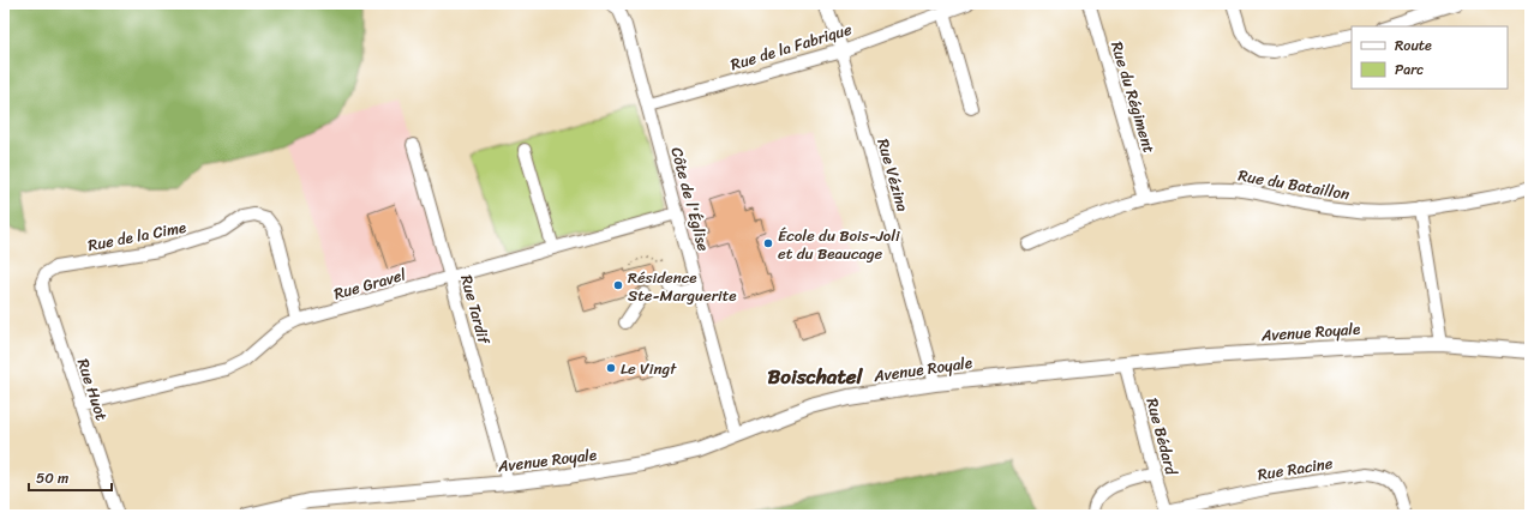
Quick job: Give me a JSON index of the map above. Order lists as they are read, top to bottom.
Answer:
{
  "streets": {
    "main road": ["Avenue Royale"],
    "street": [
      "Rue de la Fabrique",
      "Rue du Régiment",
      "Rue Vézina",
      "Rue du Bataillon",
      "Côte de l'Église",
      "Rue de la Cime",
      "Rue Gravel",
      "Rue Tardif",
      "Rue Huot",
      "Rue Bédard",
      "Rue Racine"
    ]
  },
  "crossings": [
    ["Rue de la Fabrique", "Rue Vézina"],
    ["Rue de la Fabrique", "Côte de l'Église"],
    ["Rue du Régiment", "Rue du Bataillon"],
    ["Rue Vézina", "Avenue Royale"],
    ["Côte de l'Église", "Rue Gravel"],
    ["Côte de l'Église", "Avenue Royale"],
    ["Rue de la Cime", "Rue Gravel"],
    ["Rue de la Cime", "Rue Huot"],
    ["Rue Gravel", "Rue Tardif"],
    ["Rue Gravel", "Rue Huot"],
    ["Rue Tardif", "Avenue Royale"],
    ["Avenue Royale", "Rue Bédard"],
    ["Rue Bédard", "Rue Racine"]
  ],
  "districts": ["Boischatel"],
  "places": ["École du Bois-Joli et du Beaucage", "Résidence Ste-Marguerite", "Le Vingt"],
  "legend": ["Route", "Parc"],
  "scale_bar": "50 m"
}
